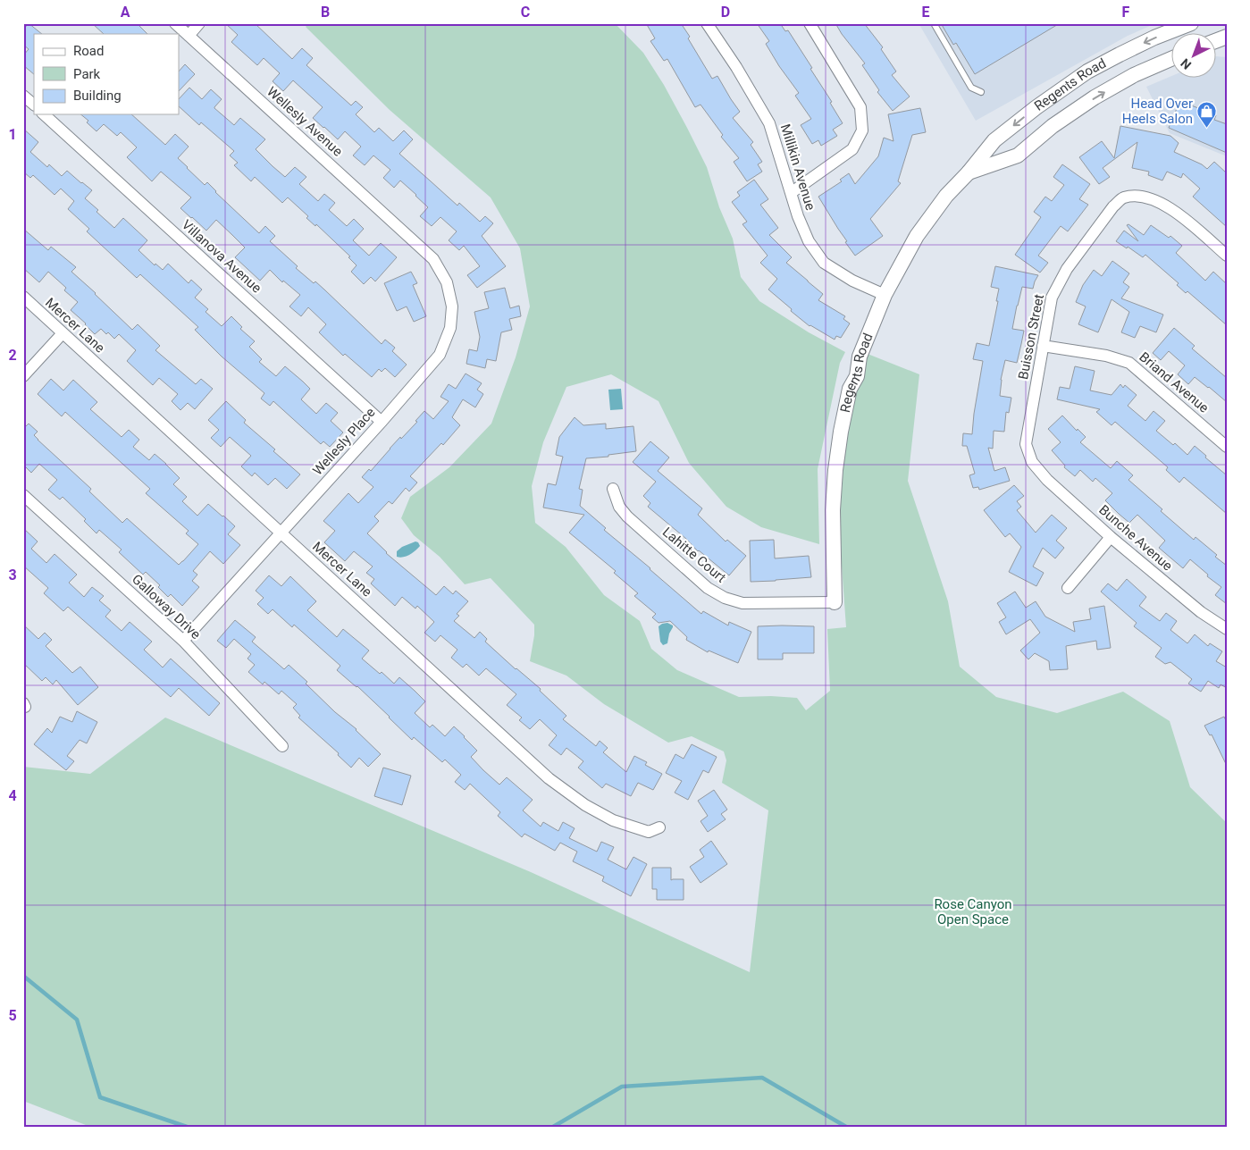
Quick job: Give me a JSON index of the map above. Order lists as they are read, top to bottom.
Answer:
{
  "streets": {
    "street": [
      "Regents Road",
      "Wellesly Avenue",
      "Millikin Avenue",
      "Villanova Avenue",
      "Mercer Lane",
      "Buisson Street",
      "Briand Avenue",
      "Wellesly Place",
      "Bunche Avenue",
      "Lahitte Court",
      "Galloway Drive"
    ]
  },
  "crossings": [
    ["Regents Road", "Millikin Avenue"],
    ["Regents Road", "Lahitte Court"],
    ["Wellesly Avenue", "Wellesly Place"],
    ["Villanova Avenue", "Wellesly Place"],
    ["Mercer Lane", "Wellesly Place"],
    ["Buisson Street", "Briand Avenue"],
    ["Buisson Street", "Bunche Avenue"],
    ["Wellesly Place", "Galloway Drive"]
  ],
  "parks": ["Rose Canyon Open Space"],
  "places": {
    "shop": ["Head Over Heels Salon"]
  },
  "legend": ["Road", "Park", "Building"],
  "north": "bottom left",
  "grid": {
    "columns": [
      "A",
      "B",
      "C",
      "D",
      "E",
      "F"
    ],
    "rows": [
      "1",
      "2",
      "3",
      "4",
      "5"
    ]
  }
}
